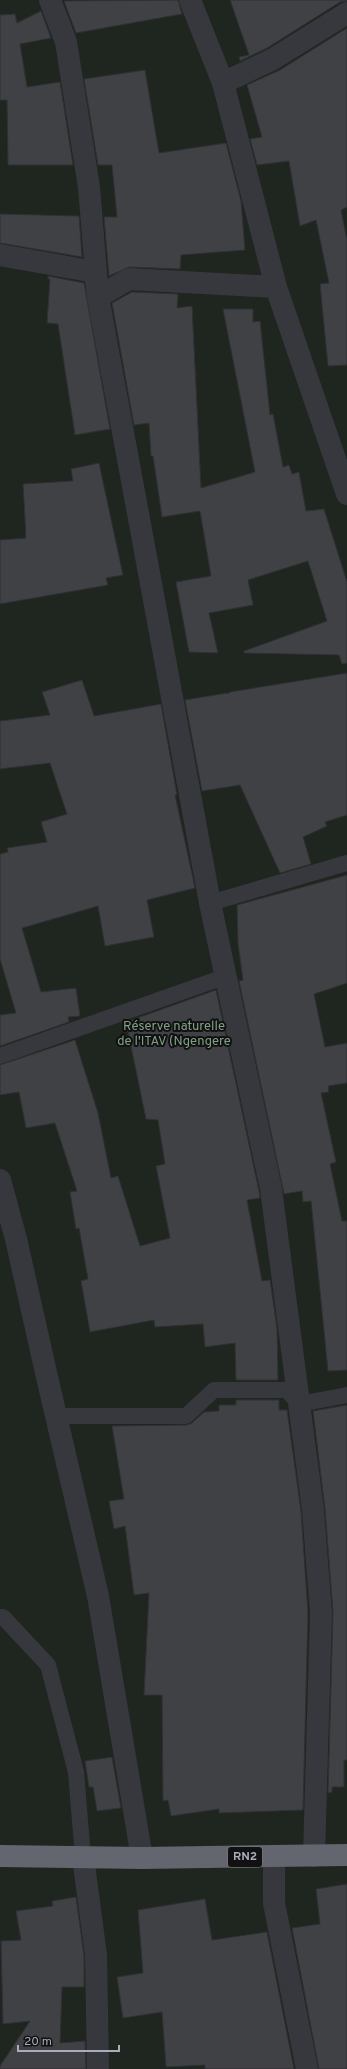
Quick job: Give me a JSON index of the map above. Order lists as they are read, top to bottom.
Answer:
{
  "streets": {
    "highway": ["RN2"]
  },
  "parks": ["Réserve naturelle de l'ITAV (Ngengere"],
  "scale_bar": "20 m"
}
